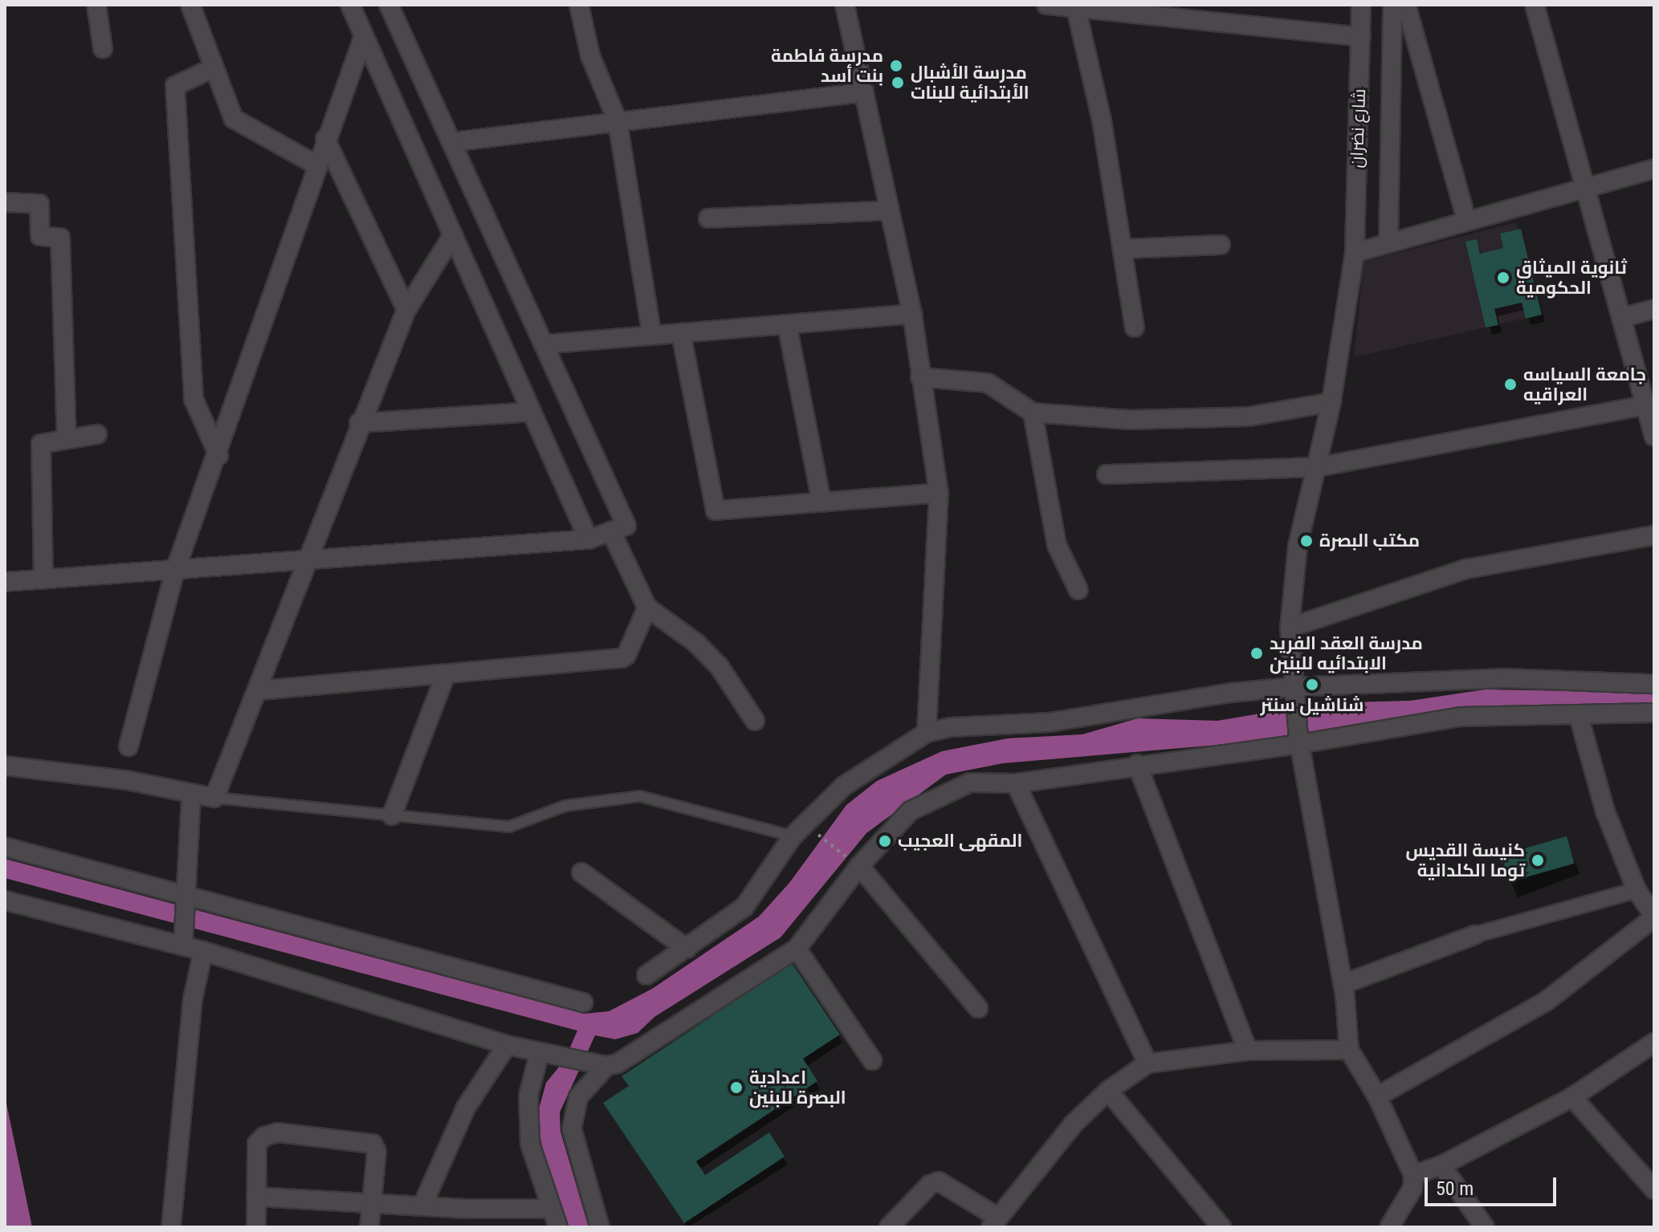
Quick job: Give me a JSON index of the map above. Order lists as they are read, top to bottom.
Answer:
{
  "streets": {
    "street": ["شارع نضران"]
  },
  "places": [
    "مدرسة فاطمة بنت أسد",
    "مدرسة الأشبال الأبتدائية للبنات",
    "ثانوية الميثاق الحكومية",
    "جامعة السياسه العراقيه",
    "مكتب البصرة",
    "مدرسة العقد الفريد الابتدائيه للبنين",
    "شناشيل سنتر",
    "المقهى العجيب",
    "كنيسة القديس توما الكلدانية",
    "اعدادية البصرة للبنين"
  ],
  "scale_bar": "50 m"
}
